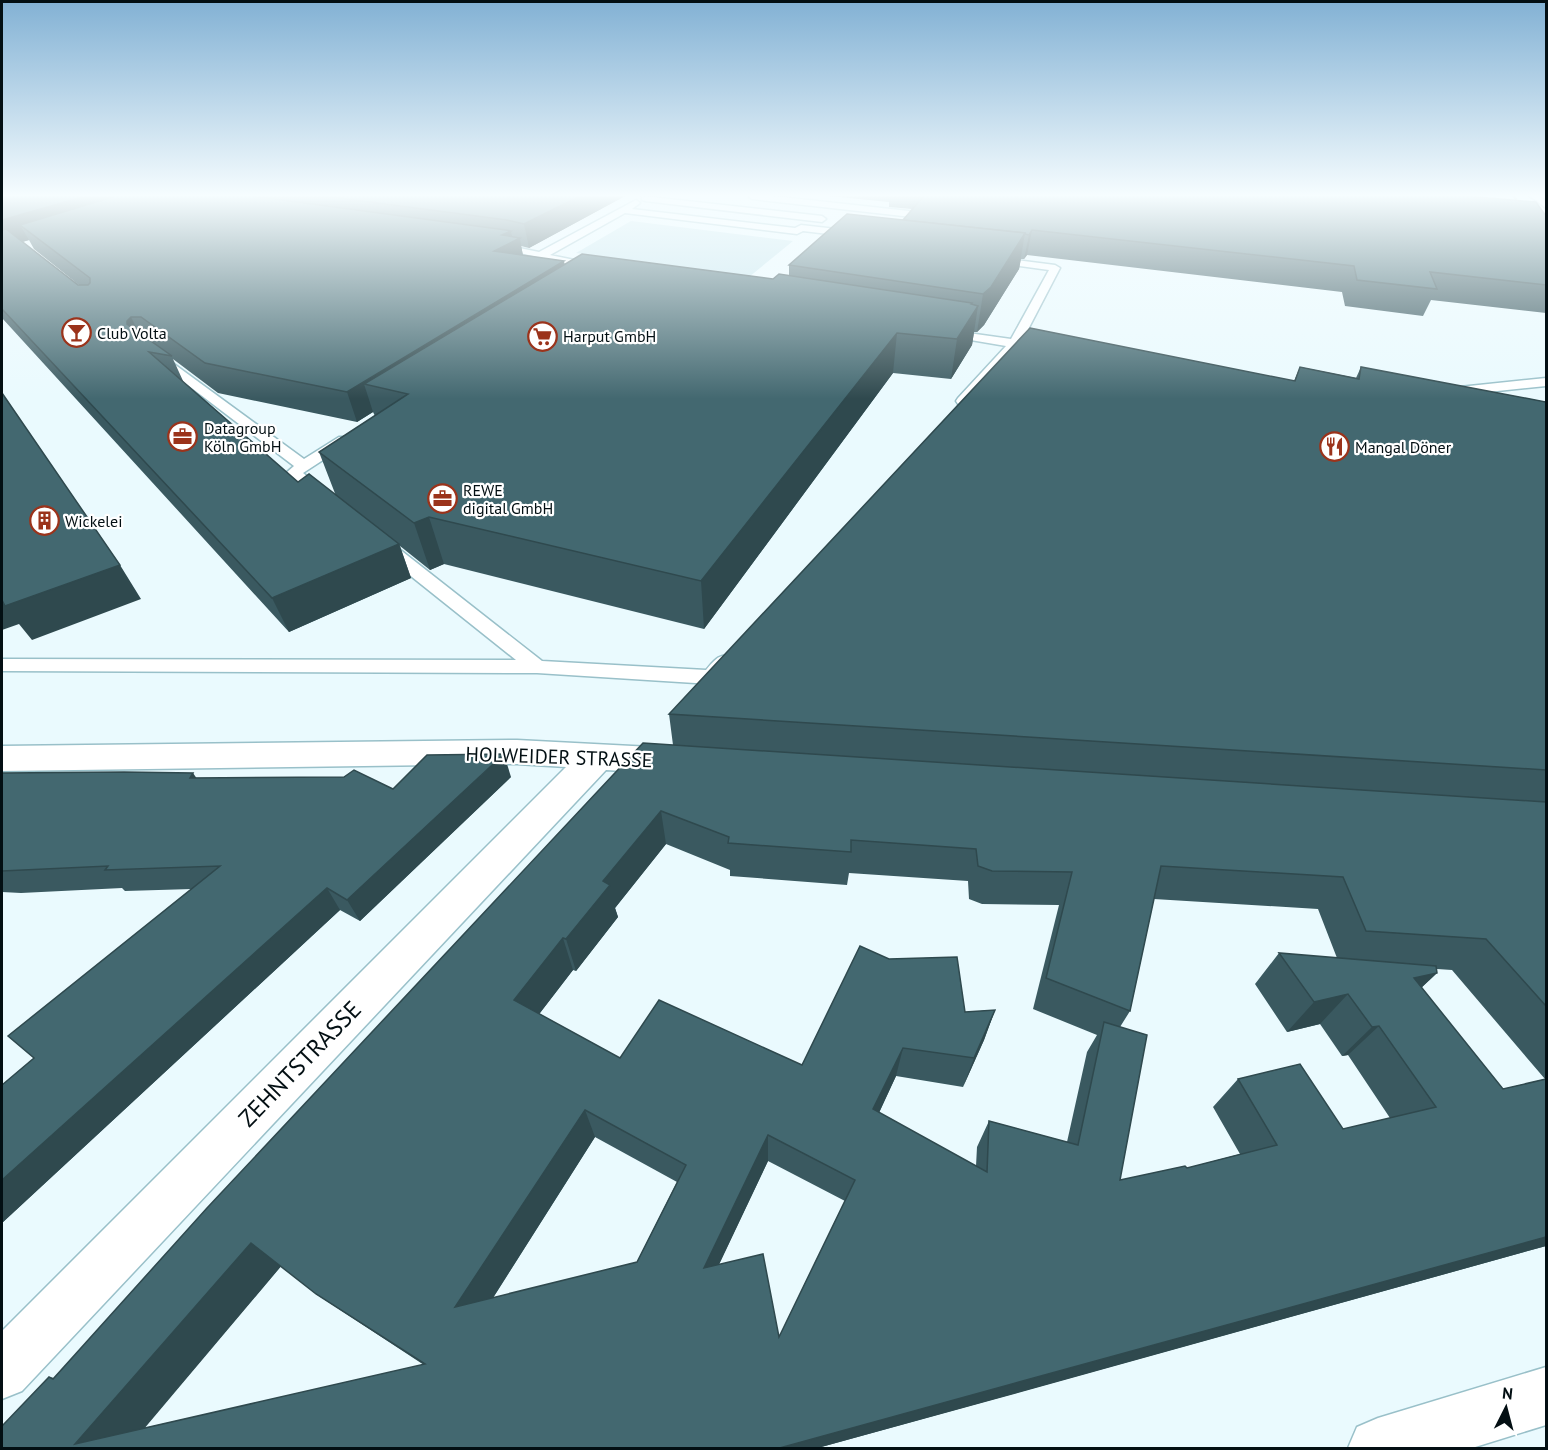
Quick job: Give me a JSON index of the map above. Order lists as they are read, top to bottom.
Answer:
{
  "streets": {
    "street": ["HOLWEIDER STRASSE", "ZEHNTSTRASSE"]
  },
  "crossings": [
    ["HOLWEIDER STRASSE", "ZEHNTSTRASSE"]
  ],
  "places": {
    "bar": ["Club Volta"],
    "supermarket": ["Harput GmbH"],
    "office": ["Datagroup Köln GmbH", "REWE digital GmbH"],
    "restaurant": ["Mangal Döner"],
    "building": ["Wickelei"]
  },
  "north": "top"
}
